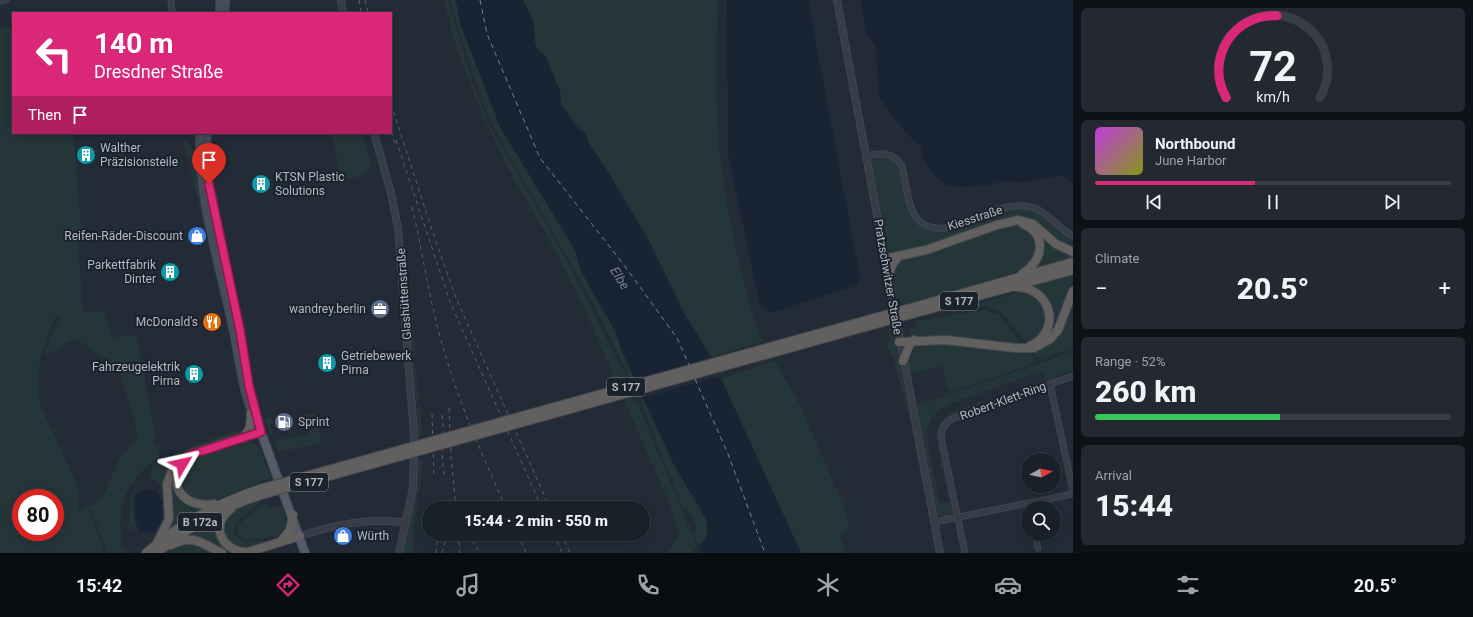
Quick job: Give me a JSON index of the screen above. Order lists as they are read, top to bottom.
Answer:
{
  "streets": {
    "highway": ["S 177", "B 172a"],
    "street": [
      "Kiesstraße",
      "Pratzschwitzer Straße",
      "Glashüttenstraße",
      "Robert-Klett-Ring"
    ]
  },
  "crossings": [
    ["Kiesstraße", "Pratzschwitzer Straße"],
    ["S 177", "B 172a"]
  ],
  "water": ["Elbe"],
  "places": {
    "building": [
      "Walther Präzisionsteile",
      "KTSN Plastic Solutions",
      "Parkettfabrik Dinter",
      "Getriebewerk Pirna",
      "Fahrzeugelektrik Pirna"
    ],
    "shop": ["Reifen-Räder-Discount", "Würth"],
    "office": ["wandrey.berlin"],
    "restaurant": ["McDonald's"],
    "fuel station": ["Sprint"]
  },
  "north": "right",
  "page": {
    "turn": ["140 m", "Dresdner Straße"],
    "then": "Then",
    "song": ["Northbound", "June Harbor"],
    "tile": [
      "Climate",
      ["Range · 52%", "260 km"],
      ["Arrival", "15:44"]
    ],
    "heat": ["−", "20.5°", "+"],
    "limit": "80",
    "trip": "15:44 · 2 min · 550 m",
    "tabs": ["15:42", "20.5°"],
    "gauge": ["72", "km/h"]
  }
}
